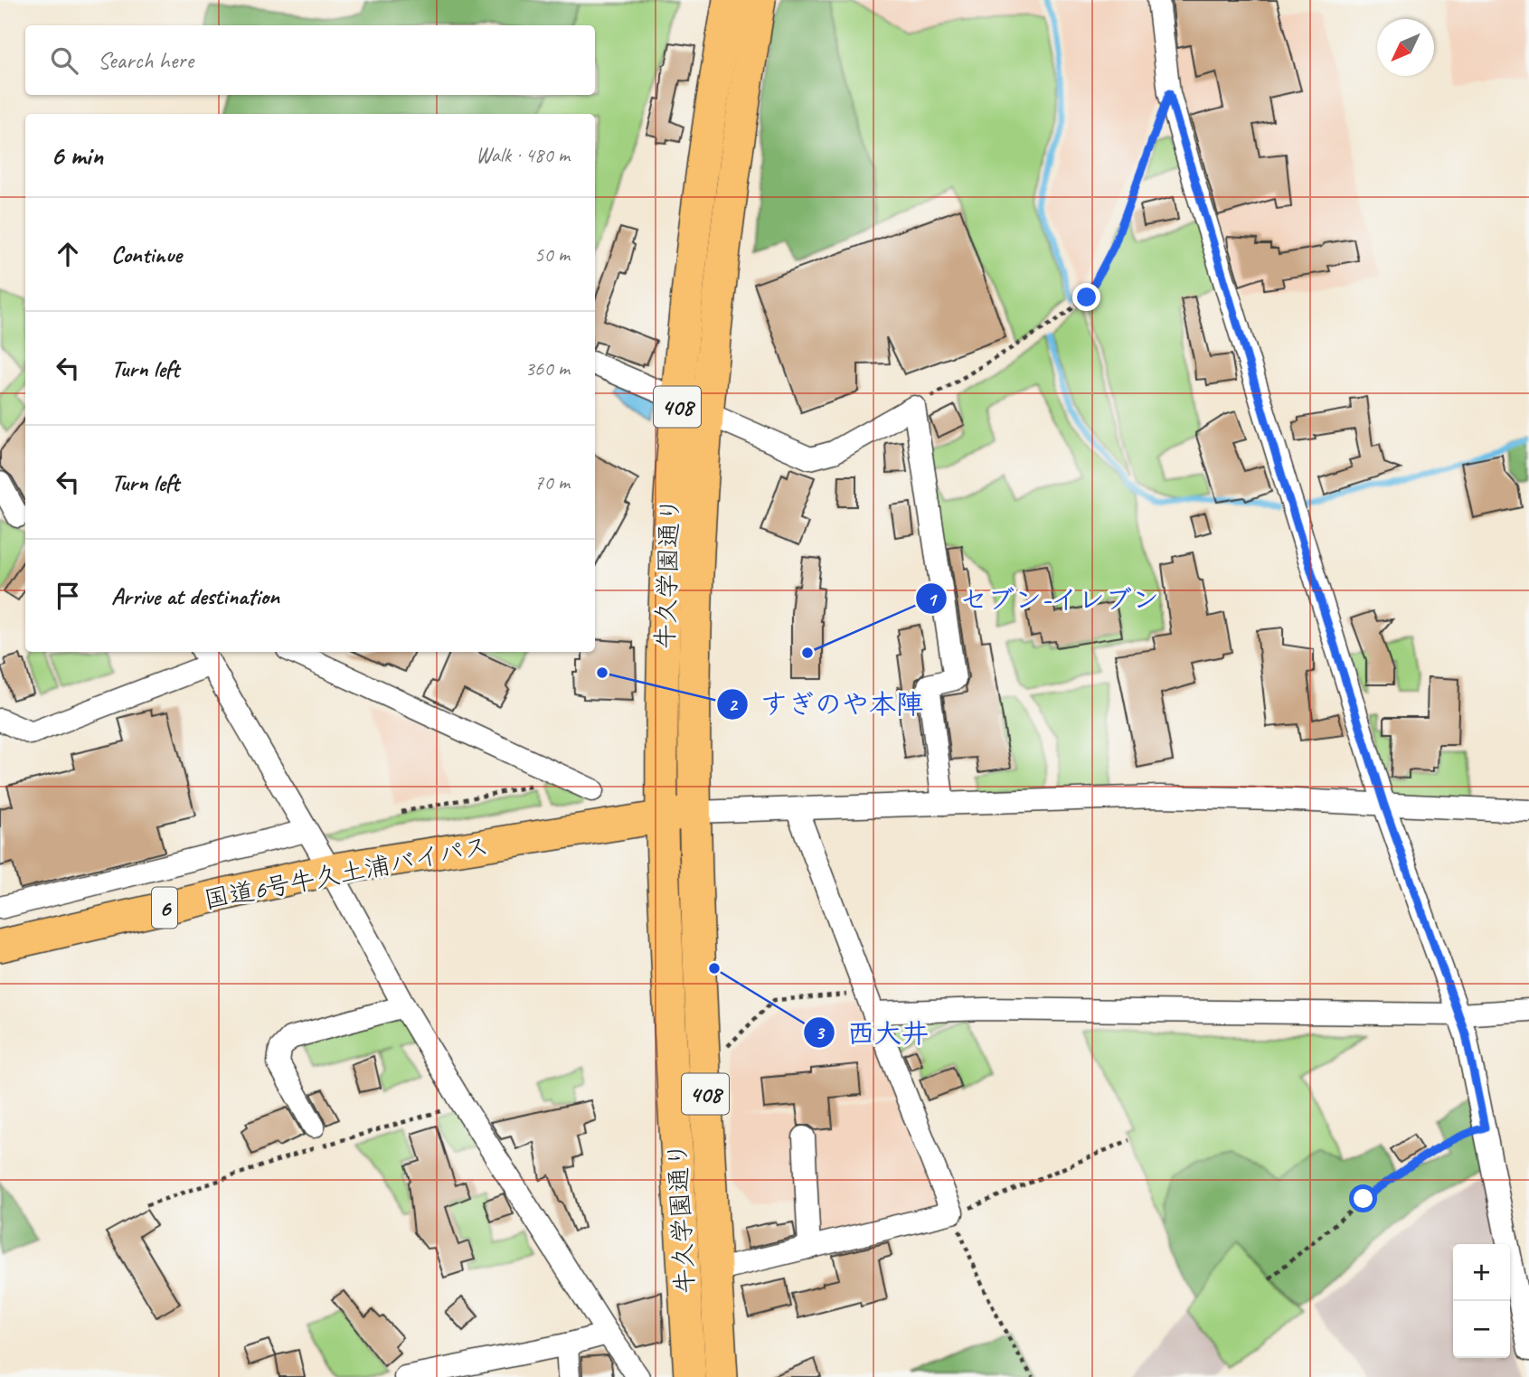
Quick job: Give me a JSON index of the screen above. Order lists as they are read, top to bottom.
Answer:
{
  "streets": {
    "highway": [
      "408",
      "牛久学園通り",
      "国道6号牛久土浦バイパス",
      "6"
    ]
  },
  "crossings": [
    ["牛久学園通り", "国道6号牛久土浦バイパス"]
  ],
  "places": ["セブン-イレブン", "すぎのや本陣", "西大井"],
  "north": "bottom left",
  "page": {
    "search": "Search here",
    "heading": ["6 min", "Walk · 480 m"],
    "list": [
      ["Continue", "50 m"],
      ["Turn left", "360 m"],
      ["Turn left", "70 m"],
      "Arrive at destination"
    ],
    "map_buttons": ["+", "−"]
  }
}
